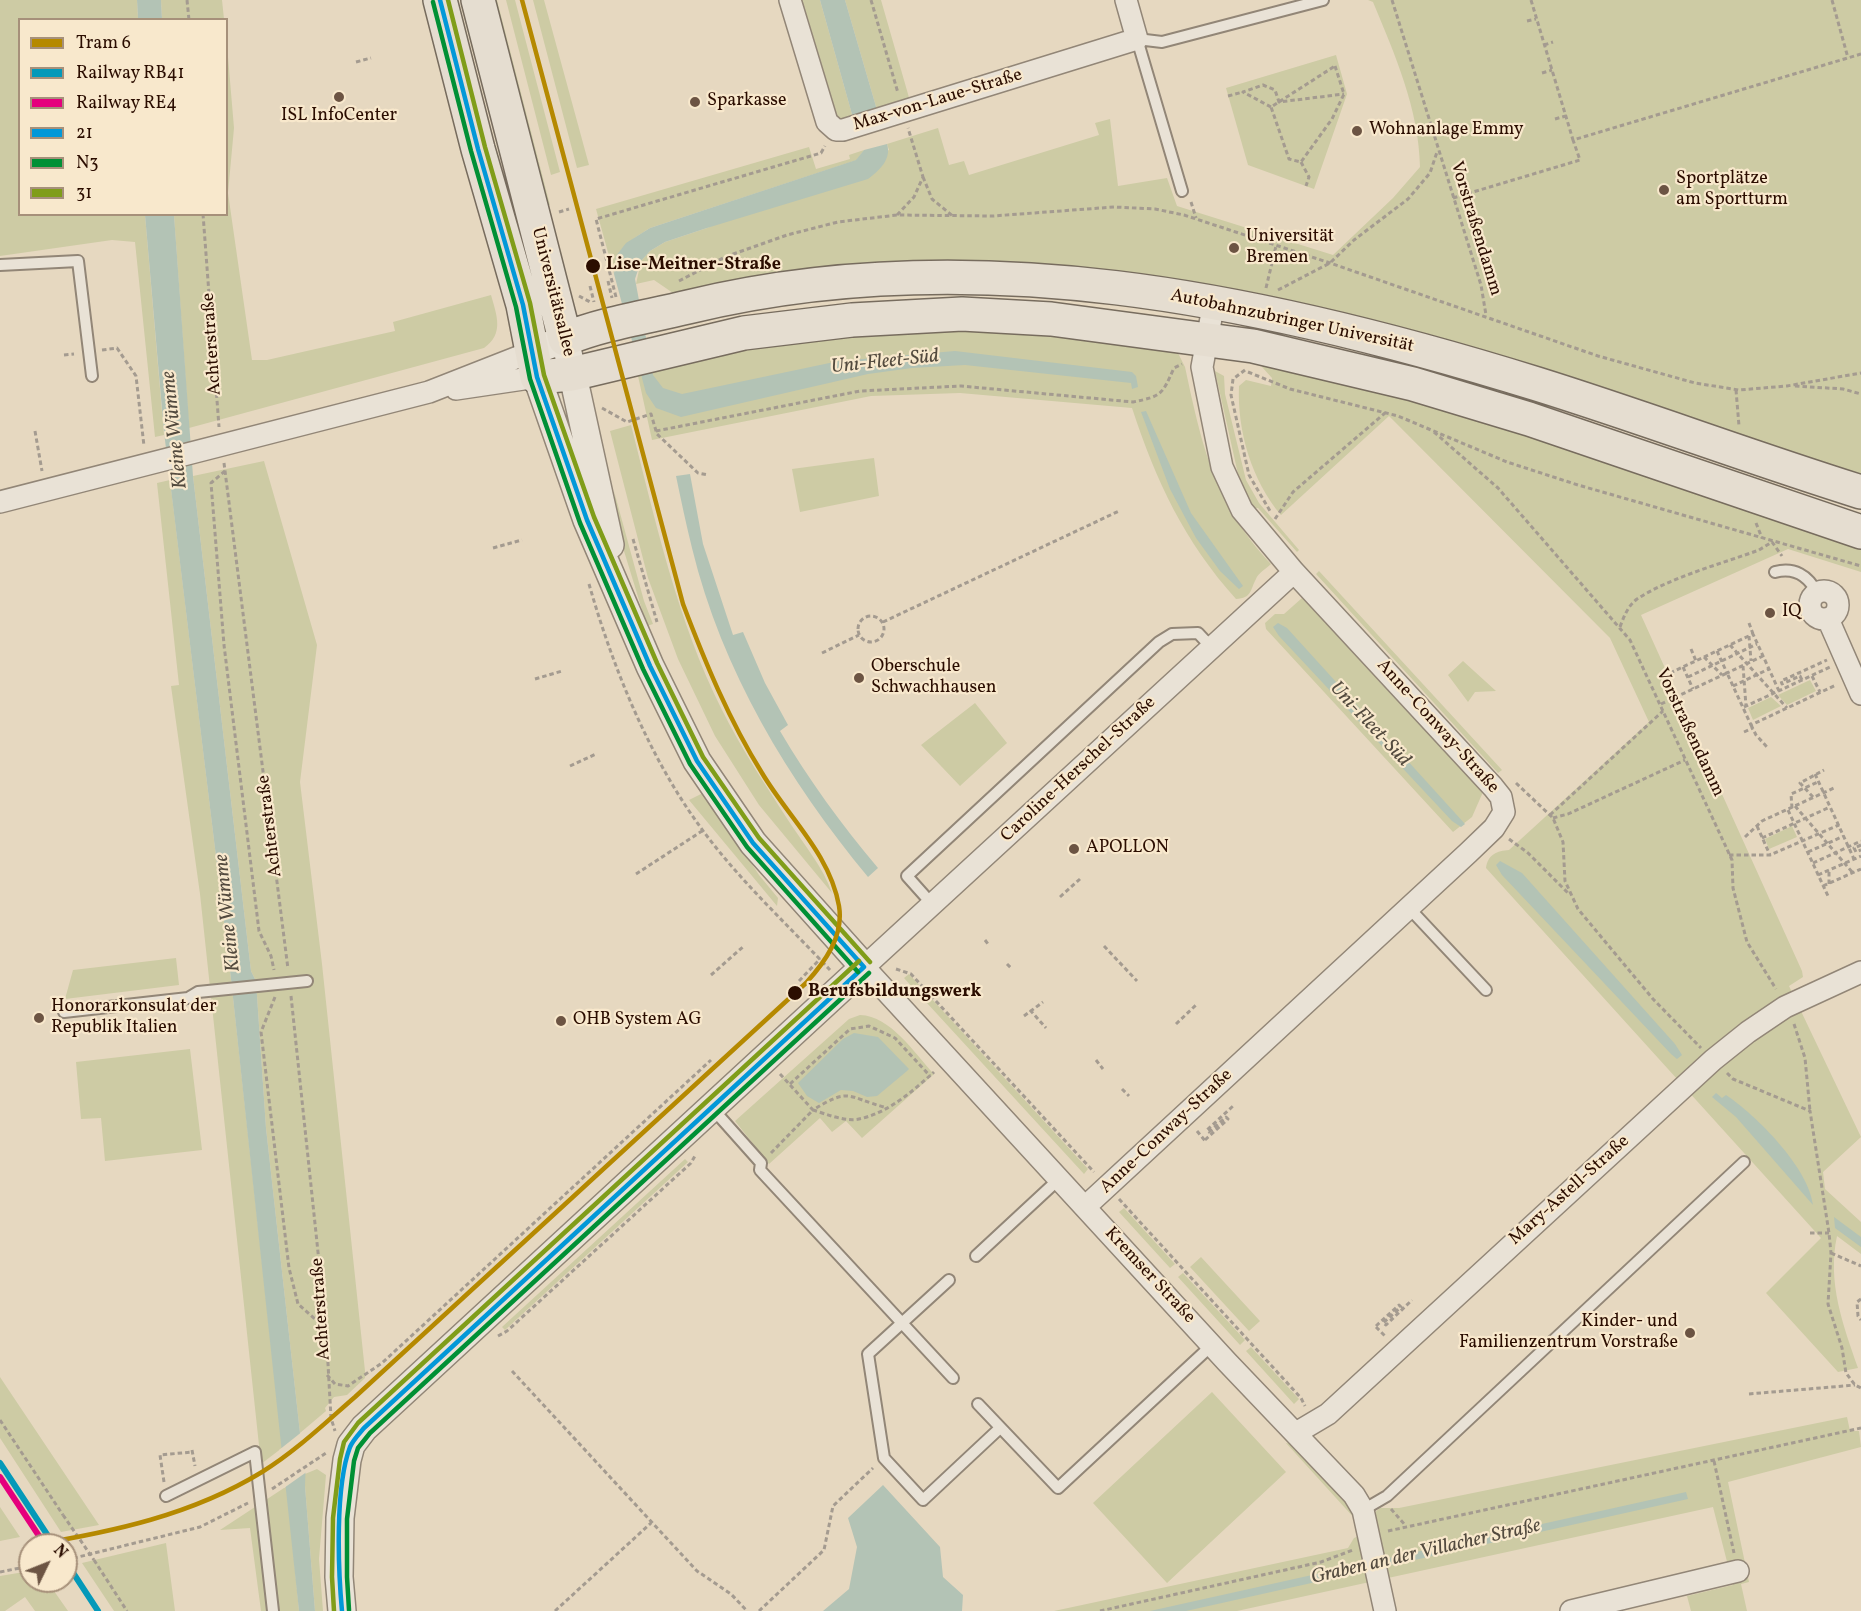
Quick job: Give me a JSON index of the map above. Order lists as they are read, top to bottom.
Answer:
{
  "streets": {
    "main road": ["Universitätsallee", "Autobahnzubringer Universität"],
    "street": [
      "Max-von-Laue-Straße",
      "Anne-Conway-Straße",
      "Caroline-Herschel-Straße",
      "Mary-Astell-Straße",
      "Kremser Straße"
    ],
    "path": ["Vorstraßendamm", "Achterstraße"]
  },
  "crossings": [
    ["Vorstraßendamm", "Mary-Astell-Straße"],
    ["Universitätsallee", "Autobahnzubringer Universität"],
    ["Universitätsallee", "Caroline-Herschel-Straße"],
    ["Universitätsallee", "Kremser Straße"],
    ["Autobahnzubringer Universität", "Anne-Conway-Straße"],
    ["Anne-Conway-Straße", "Caroline-Herschel-Straße"],
    ["Anne-Conway-Straße", "Kremser Straße"],
    ["Caroline-Herschel-Straße", "Kremser Straße"],
    ["Mary-Astell-Straße", "Kremser Straße"]
  ],
  "water": ["Uni-Fleet-Süd", "Kleine Wümme", "Graben an der Villacher Straße"],
  "places": [
    "ISL InfoCenter",
    "Sparkasse",
    "Wohnanlage Emmy",
    "Sportplätze am Sportturm",
    "Universität Bremen",
    "Lise-Meitner-Straße",
    "IQ",
    "Oberschule Schwachhausen",
    "APOLLON",
    "Berufsbildungswerk",
    "Honorarkonsulat der Republik Italien",
    "OHB System AG",
    "Kinder- und Familienzentrum Vorstraße"
  ],
  "lines": [
    "tram line 6",
    "transit line 21",
    "transit line 31",
    "transit line N3",
    "rail line RB41",
    "rail line RE4"
  ],
  "legend": [
    "Tram 6",
    "Railway RB41",
    "Railway RE4",
    "21",
    "N3",
    "31"
  ],
  "north": "top right"
}
